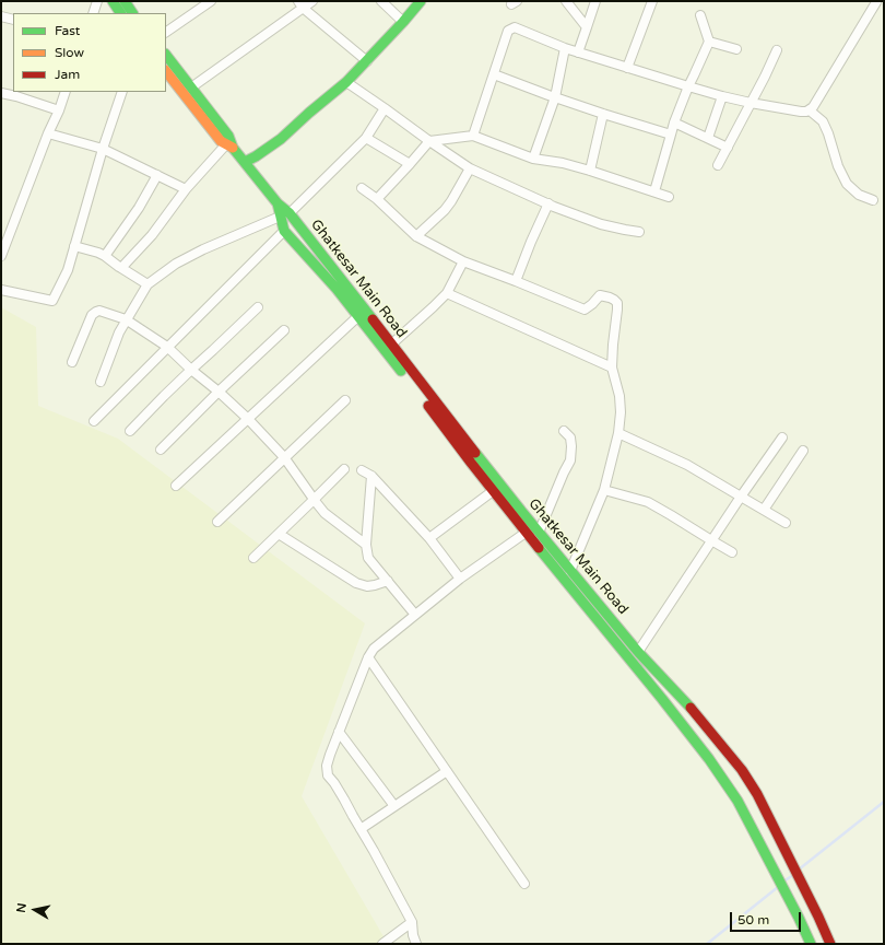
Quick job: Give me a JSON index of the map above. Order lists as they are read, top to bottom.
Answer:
{
  "streets": {
    "main road": ["Ghatkesar Main Road"]
  },
  "legend": ["Fast", "Slow", "Jam"],
  "scale_bar": "50 m",
  "north": "left"
}
